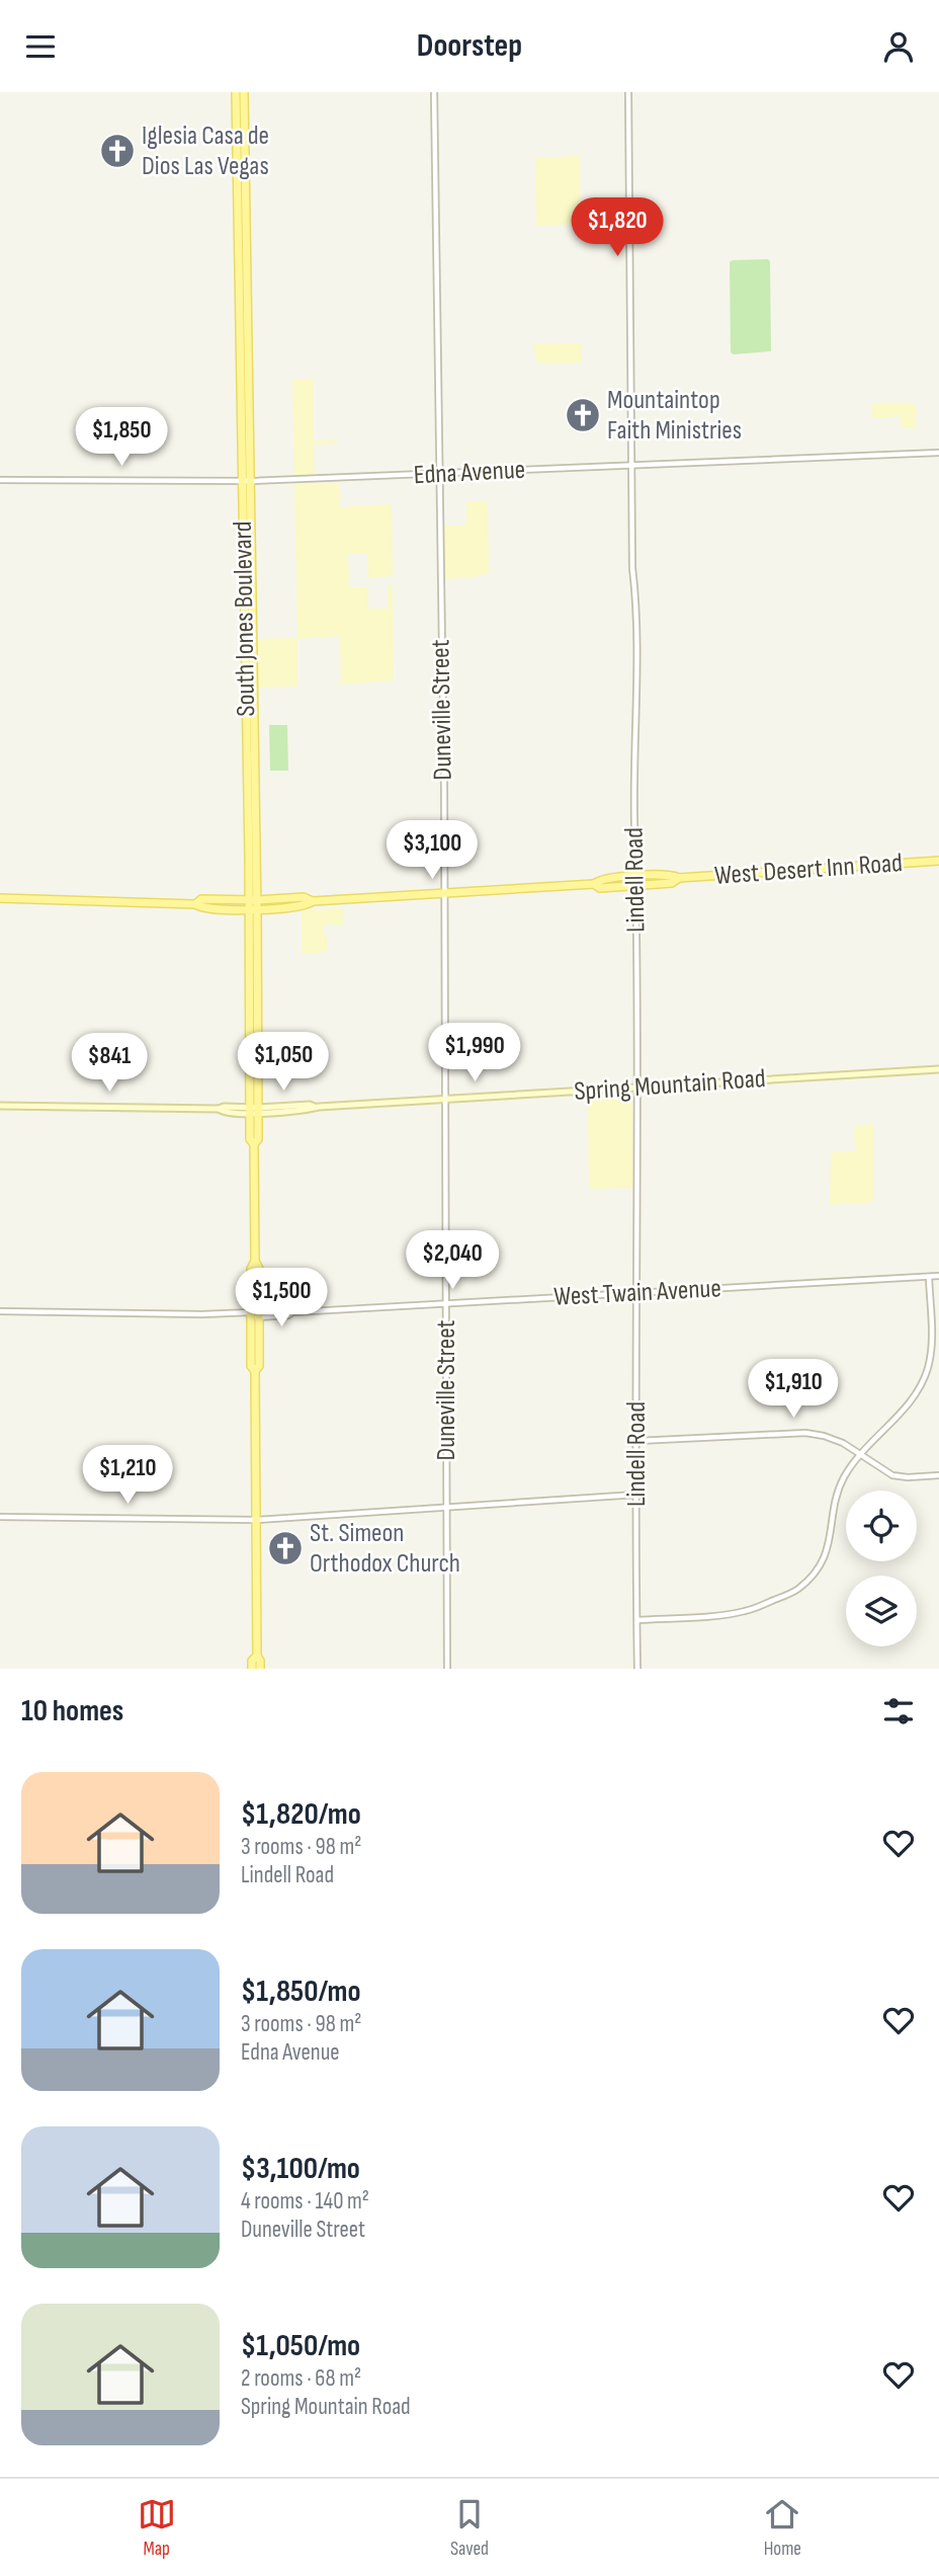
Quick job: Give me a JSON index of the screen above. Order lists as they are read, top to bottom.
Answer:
{
  "streets": {
    "main road": ["South Jones Boulevard", "West Desert Inn Road", "Spring Mountain Road"],
    "street": [
      "Edna Avenue",
      "Duneville Street",
      "Lindell Road",
      "West Twain Avenue"
    ]
  },
  "crossings": [
    ["Edna Avenue", "South Jones Boulevard"],
    ["Edna Avenue", "Duneville Street"],
    ["Edna Avenue", "Lindell Road"],
    ["South Jones Boulevard", "West Desert Inn Road"],
    ["South Jones Boulevard", "Spring Mountain Road"],
    ["South Jones Boulevard", "West Twain Avenue"],
    ["Duneville Street", "West Desert Inn Road"],
    ["Duneville Street", "Spring Mountain Road"],
    ["Duneville Street", "West Twain Avenue"],
    ["West Desert Inn Road", "Lindell Road"],
    ["Lindell Road", "Spring Mountain Road"],
    ["Lindell Road", "West Twain Avenue"]
  ],
  "places": {
    "church": ["Iglesia Casa de Dios Las Vegas", "Mountaintop Faith Ministries", "St. Simeon Orthodox Church"]
  },
  "page": {
    "header": "Doorstep",
    "price": [
      "$1,820",
      "$1,850",
      "$3,100",
      "$1,990",
      "$1,050",
      "$841",
      "$2,040",
      "$1,500",
      "$1,910",
      "$1,210"
    ],
    "heading": "10 homes",
    "list": [
      {
        "name": "$1,820/mo",
        "note": "3 rooms · 98 m² · Lindell Road"
      },
      {
        "name": "$1,850/mo",
        "note": "3 rooms · 98 m² · Edna Avenue"
      },
      {
        "name": "$3,100/mo",
        "note": "4 rooms · 140 m² · Duneville Street"
      },
      {
        "name": "$1,050/mo",
        "note": "2 rooms · 68 m² · Spring Mountain Road"
      }
    ],
    "tabs": ["Map", "Saved", "Home"]
  }
}
